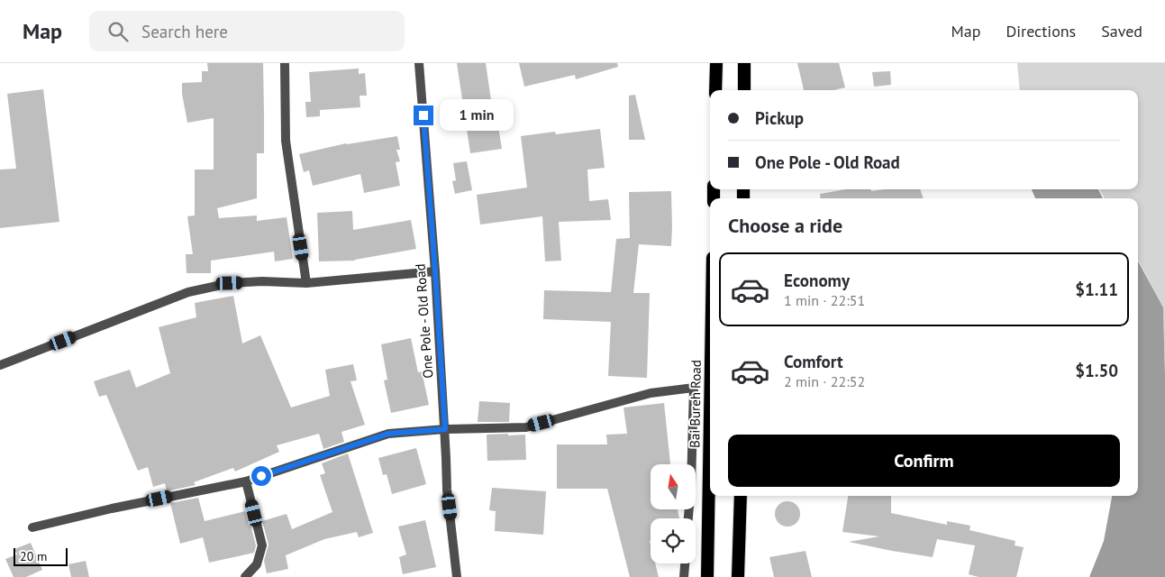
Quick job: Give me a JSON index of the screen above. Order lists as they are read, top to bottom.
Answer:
{
  "streets": {
    "highway": ["Bai Bureh Road"],
    "street": ["One Pole - Old Road"]
  },
  "scale_bar": "20 m",
  "north": "top",
  "page": {
    "header": "Map",
    "search": "Search here",
    "nav": ["Map", "Directions", "Saved"],
    "banner": ["Pickup", "One Pole - Old Road"],
    "bubble": "1 min",
    "heading": "Choose a ride",
    "list": [
      {
        "name": "Economy",
        "note": "1 min · 22:51",
        "value": "$1.11"
      },
      {
        "name": "Comfort",
        "note": "2 min · 22:52",
        "value": "$1.50"
      }
    ],
    "buttons": "Confirm",
    "scale": "20 m"
  }
}
